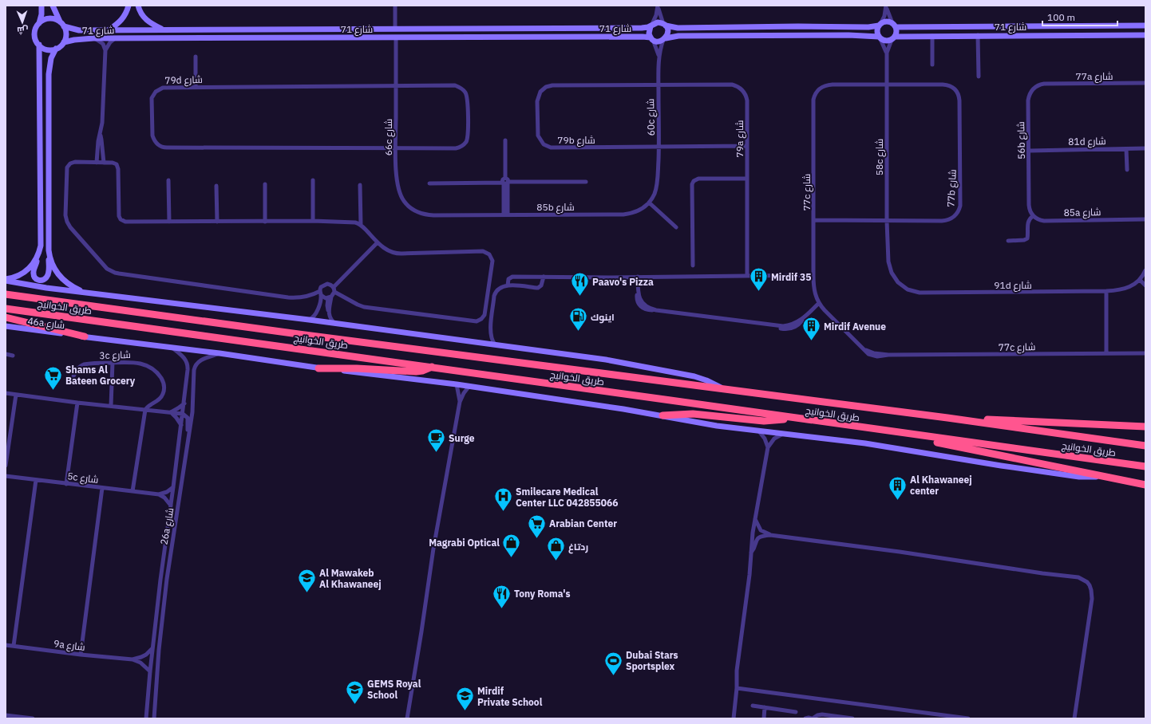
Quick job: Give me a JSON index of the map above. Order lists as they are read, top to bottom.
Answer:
{
  "streets": {
    "highway": ["طريق الخوانيج"],
    "street": [
      "شارع 71",
      "77a شارع",
      "79d شارع",
      "60c شارع",
      "66c شارع",
      "79a شارع",
      "79b شارع",
      "56b شارع",
      "81d شارع",
      "58c شارع",
      "77b شارع",
      "77c شارع",
      "85b شارع",
      "85a شارع",
      "91d شارع",
      "46a شارع",
      "3c شارع",
      "5c شارع",
      "26a شارع",
      "9a شارع"
    ]
  },
  "crossings": [
    ["شارع 71", "60c شارع"],
    ["شارع 71", "66c شارع"],
    ["شارع 71", "58c شارع"],
    ["77a شارع", "56b شارع"],
    ["79d شارع", "66c شارع"],
    ["60c شارع", "79a شارع"],
    ["60c شارع", "79b شارع"],
    ["60c شارع", "85b شارع"],
    ["66c شارع", "85b شارع"],
    ["79a شارع", "79b شارع"],
    ["56b شارع", "81d شارع"],
    ["56b شارع", "85a شارع"],
    ["58c شارع", "77b شارع"],
    ["58c شارع", "77c شارع"],
    ["58c شارع", "91d شارع"],
    ["77b شارع", "77c شارع"],
    ["46a شارع", "26a شارع"],
    ["26a شارع", "9a شارع"]
  ],
  "places": {
    "building": ["Mirdif 35", "Mirdif Avenue", "Al Khawaneej center"],
    "restaurant": ["Paavo's Pizza", "Tony Roma's"],
    "fuel station": ["اينوك"],
    "supermarket": ["Shams Al Bateen Grocery", "Arabian Center"],
    "cafe": ["Surge"],
    "hospital": ["Smilecare Medical Center LLC 042855066"],
    "shop": ["Magrabi Optical", "ردتاغ"],
    "school or university": ["Al Mawakeb Al Khawaneej", "GEMS Royal School", "Mirdif Private School"],
    "sports": ["Dubai Stars Sportsplex"]
  },
  "scale_bar": "100 m",
  "north": "bottom"
}
